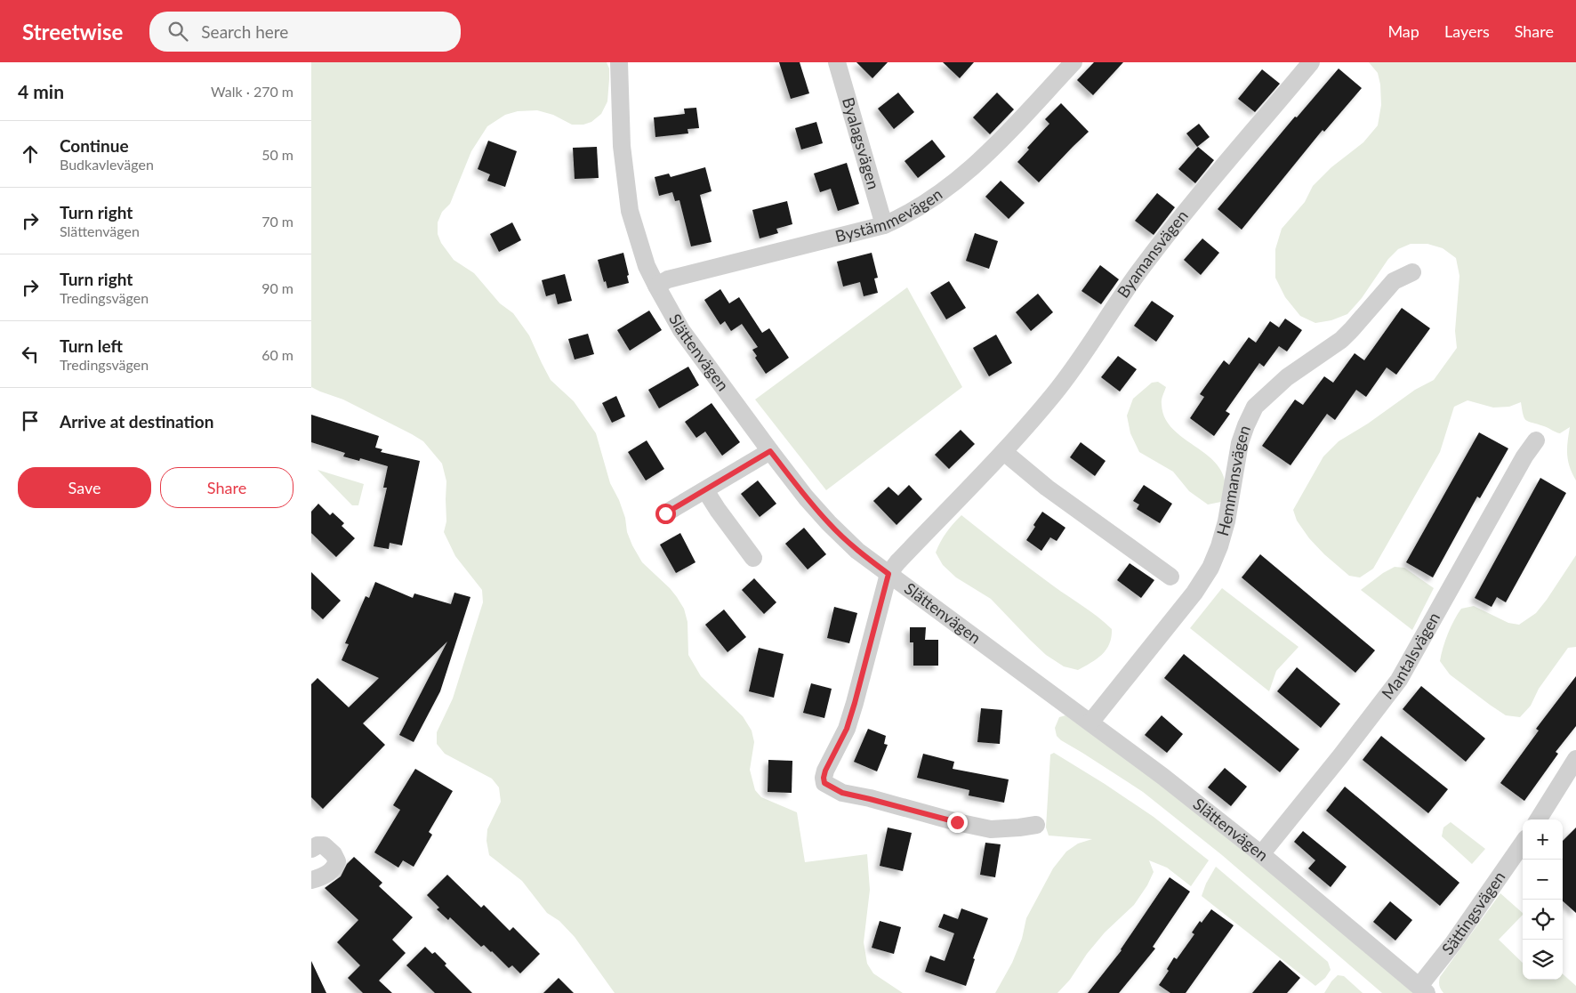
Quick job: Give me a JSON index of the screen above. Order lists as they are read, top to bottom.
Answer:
{
  "streets": {
    "street": [
      "Byalagsvägen",
      "Bystämmevägen",
      "Byamansvägen",
      "Slättenvägen",
      "Hemmansvägen",
      "Mantalsvägen",
      "Sättingsvägen"
    ]
  },
  "crossings": [
    ["Byalagsvägen", "Bystämmevägen"],
    ["Bystämmevägen", "Slättenvägen"],
    ["Byamansvägen", "Slättenvägen"],
    ["Slättenvägen", "Hemmansvägen"],
    ["Slättenvägen", "Mantalsvägen"],
    ["Slättenvägen", "Sättingsvägen"]
  ],
  "page": {
    "header": "Streetwise",
    "search": "Search here",
    "nav": ["Map", "Layers", "Share"],
    "heading": ["4 min", "Walk · 270 m"],
    "list": [
      ["Continue", "Budkavlevägen", "50 m"],
      ["Turn right", "Slättenvägen", "70 m"],
      ["Turn right", "Tredingsvägen", "90 m"],
      ["Turn left", "Tredingsvägen", "60 m"],
      "Arrive at destination"
    ],
    "buttons": ["Save", "Share"],
    "map_buttons": ["+", "−"]
  }
}
